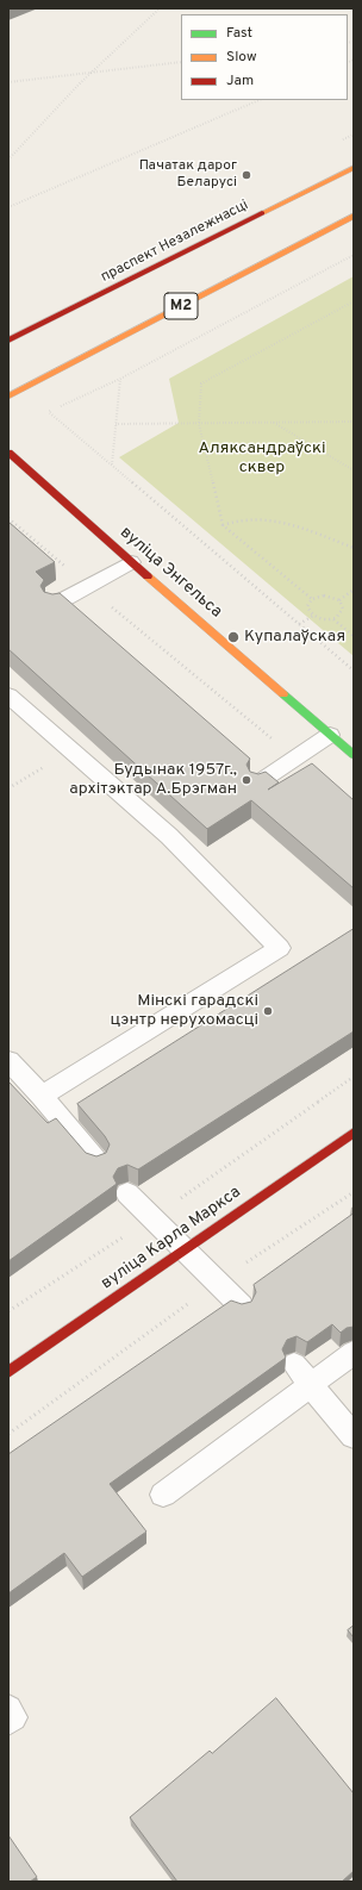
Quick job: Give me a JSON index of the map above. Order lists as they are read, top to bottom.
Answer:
{
  "streets": {
    "main road": [
      "праспект Незалежнасці",
      "М2",
      "вуліца Энгельса",
      "вуліца Карла Маркса"
    ]
  },
  "parks": ["Аляксандраўскі сквер"],
  "places": [
    "Пачатак дарог Беларусі",
    "Купалаўская",
    "Будынак 1957г., архітэктар А.Брэгман",
    "Мінскі гарадскі цэнтр нерухомасці"
  ],
  "legend": ["Fast", "Slow", "Jam"]
}
